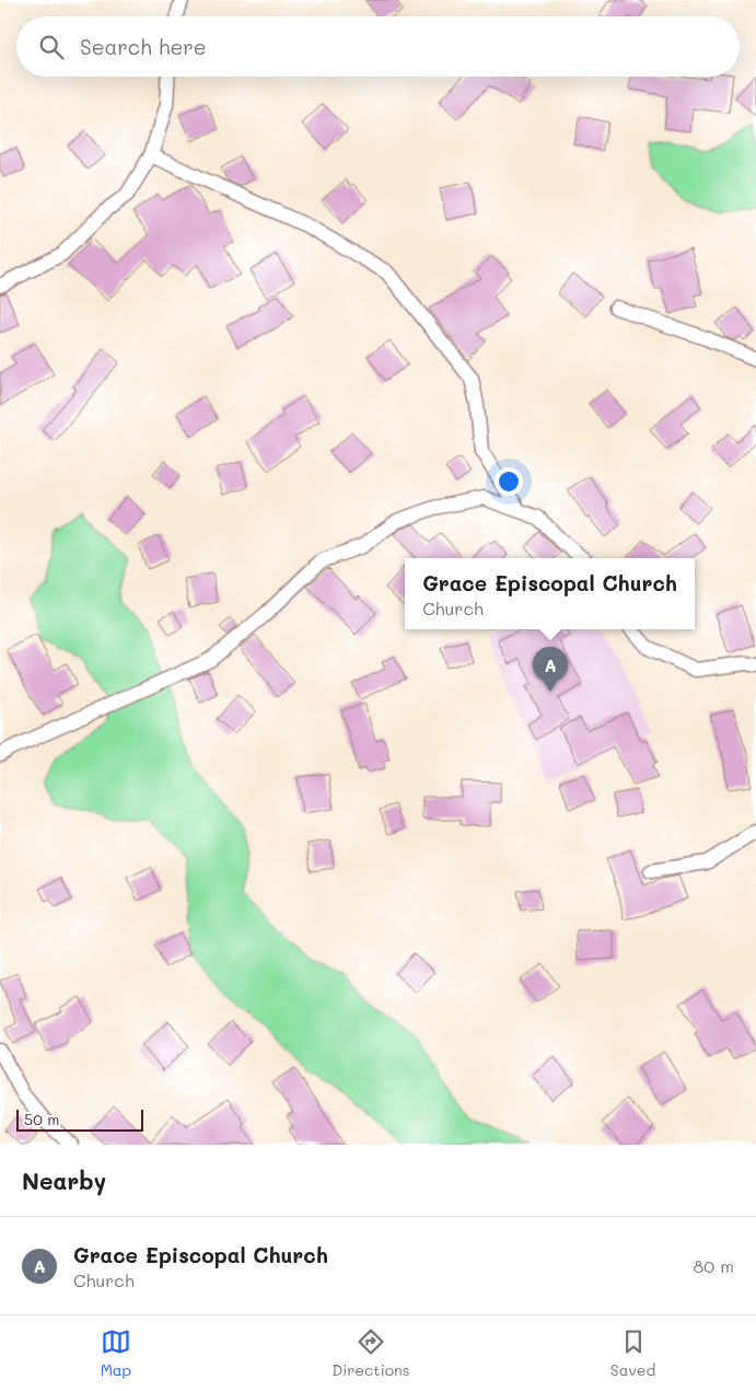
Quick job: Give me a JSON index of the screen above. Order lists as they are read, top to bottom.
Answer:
{
  "scale_bar": "50 m",
  "page": {
    "search": "Search here",
    "popup": ["Grace Episcopal Church", "Church"],
    "pins": "A",
    "scale": "50 m",
    "heading": "Nearby",
    "list": [
      {
        "mark": "A",
        "name": "Grace Episcopal Church",
        "note": "Church",
        "value": "80 m"
      }
    ],
    "nav": ["Map", "Directions", "Saved"]
  }
}
